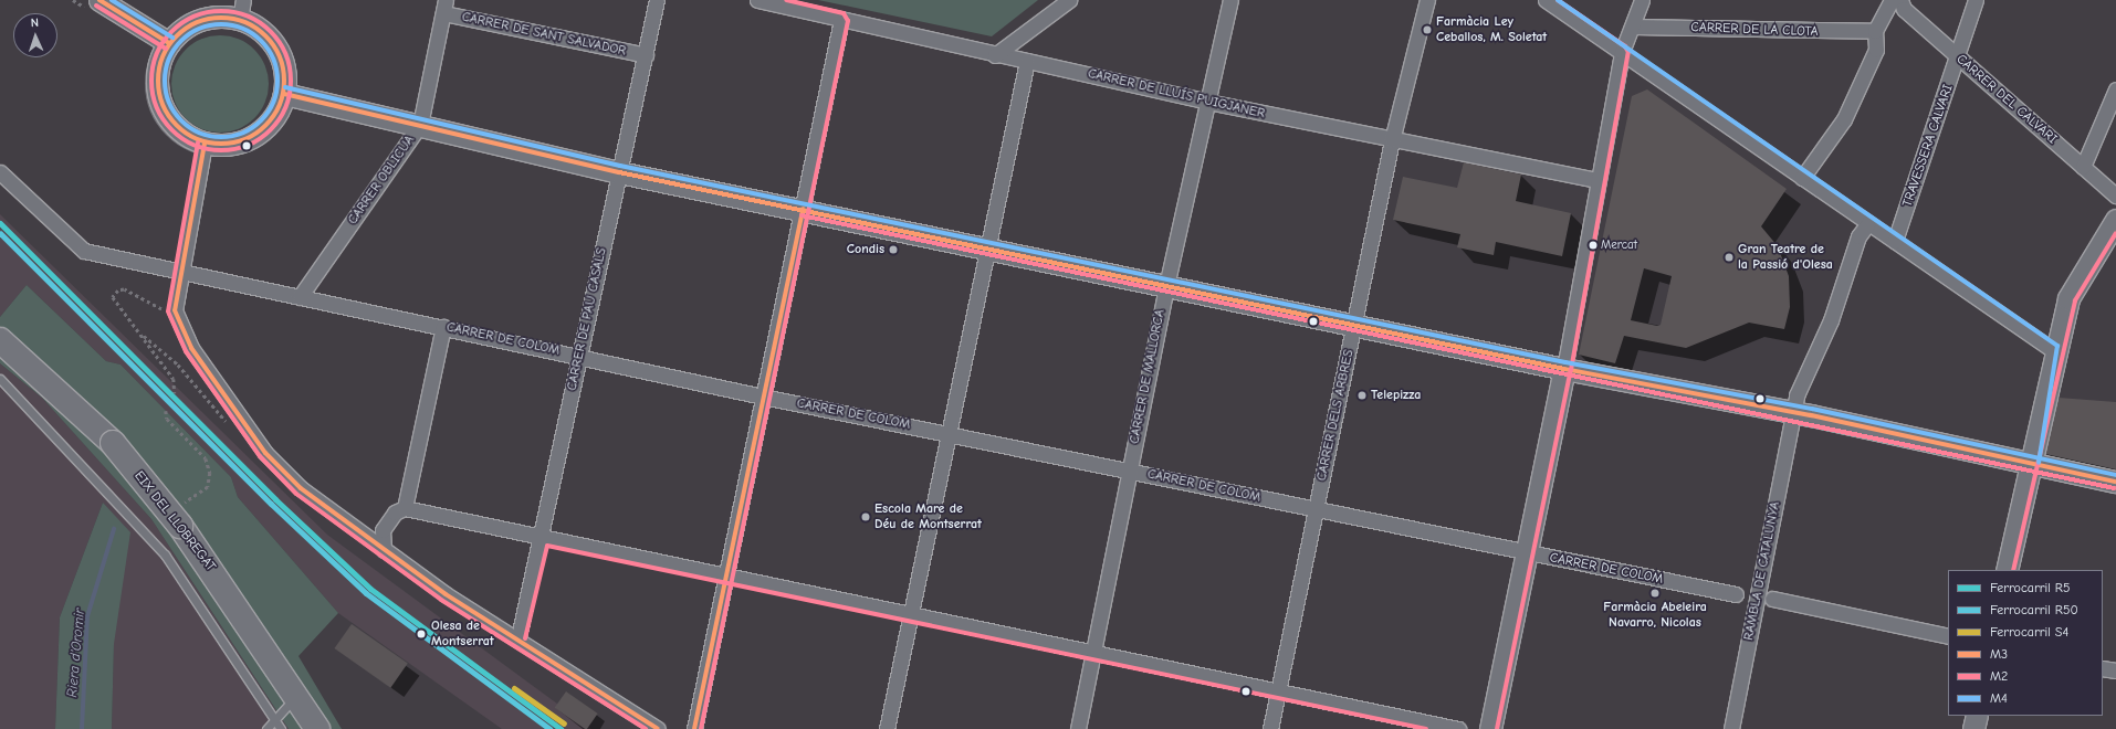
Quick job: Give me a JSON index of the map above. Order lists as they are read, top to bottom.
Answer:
{
  "streets": {
    "highway": ["EIX DEL LLOBREGAT"],
    "street": [
      "CARRER DE LA CLOTA",
      "CARRER DE SANT SALVADOR",
      "CARRER DE LLUÍS PUIGJANER",
      "CARRER DEL CALVARI",
      "TRAVESSERA CALVARI",
      "CARRER OBLICUA",
      "CARRER DE PAU CASALS",
      "CARRER DE COLOM",
      "CARRER DE MALLORCA",
      "CARRER DELS ARBRES",
      "RAMBLA DE CATALUNYA"
    ]
  },
  "crossings": [
    ["CARRER DE SANT SALVADOR", "CARRER OBLICUA"],
    ["CARRER DE SANT SALVADOR", "CARRER DE PAU CASALS"],
    ["CARRER DE LLUÍS PUIGJANER", "CARRER DE MALLORCA"],
    ["CARRER DE LLUÍS PUIGJANER", "CARRER DELS ARBRES"],
    ["CARRER DEL CALVARI", "TRAVESSERA CALVARI"],
    ["CARRER OBLICUA", "CARRER DE COLOM"],
    ["CARRER DE PAU CASALS", "CARRER DE COLOM"],
    ["CARRER DE COLOM", "CARRER DE MALLORCA"],
    ["CARRER DE COLOM", "CARRER DELS ARBRES"]
  ],
  "water": ["Riera d'Oromir"],
  "places": [
    "Farmàcia Ley Ceballos, M. Soletat",
    "Mercat",
    "Condis",
    "Gran Teatre de la Passió d'Olesa",
    "Telepizza",
    "Escola Mare de Déu de Montserrat",
    "Farmàcia Abeleira Navarro, Nicolas",
    "Olesa de Montserrat"
  ],
  "lines": [
    "transit line M3",
    "transit line M2",
    "transit line M4",
    "rail line R5",
    "rail line R50",
    "rail line S4"
  ],
  "legend": [
    "Ferrocarril R5",
    "Ferrocarril R50",
    "Ferrocarril S4",
    "M3",
    "M2",
    "M4"
  ],
  "north": "top"
}
